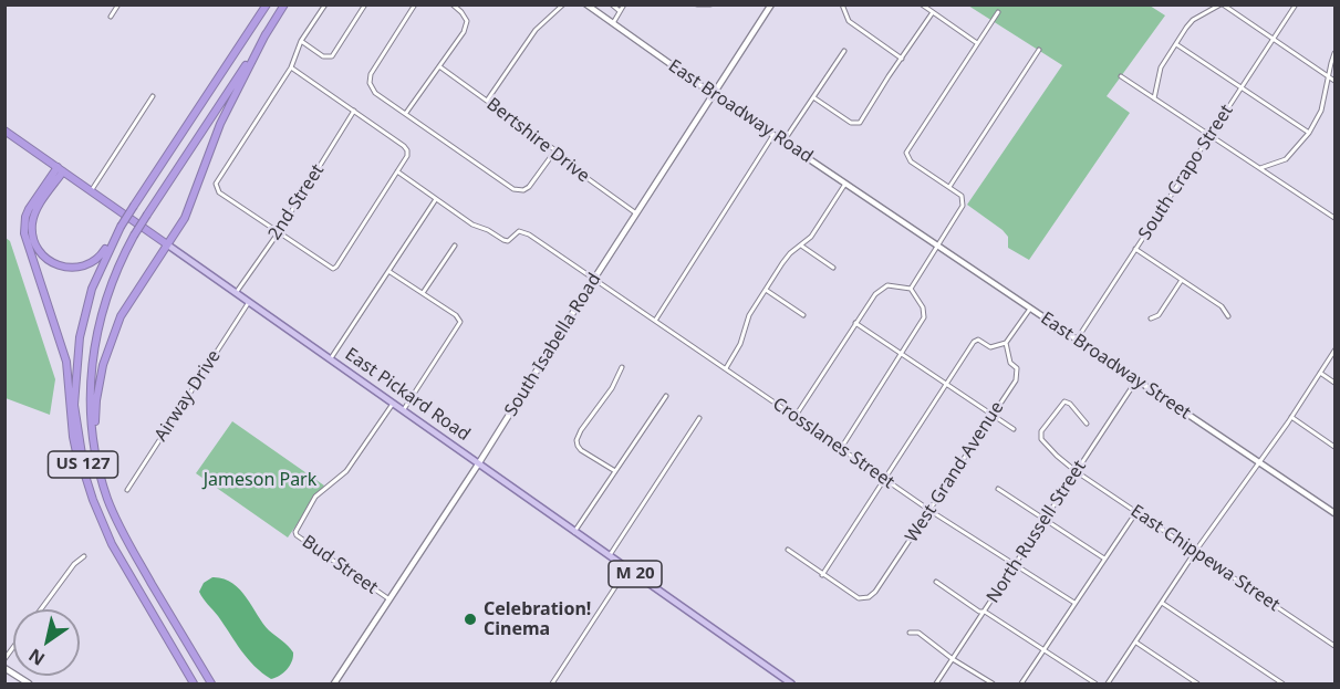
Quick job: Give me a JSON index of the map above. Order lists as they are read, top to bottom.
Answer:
{
  "streets": {
    "highway": ["East Pickard Road", "US 127", "M 20"],
    "street": [
      "East Broadway Road",
      "Bertshire Drive",
      "South Crapo Street",
      "2nd Street",
      "South Isabella Road",
      "East Broadway Street",
      "Airway Drive",
      "Crosslanes Street",
      "West Grand Avenue",
      "North Russell Street",
      "East Chippewa Street",
      "Bud Street"
    ]
  },
  "crossings": [
    ["East Broadway Road", "South Isabella Road"],
    ["East Broadway Road", "East Broadway Street"],
    ["Bertshire Drive", "South Isabella Road"],
    ["South Crapo Street", "East Broadway Street"],
    ["2nd Street", "East Pickard Road"],
    ["South Isabella Road", "East Pickard Road"],
    ["South Isabella Road", "Crosslanes Street"],
    ["South Isabella Road", "Bud Street"],
    ["East Broadway Street", "North Russell Street"],
    ["East Pickard Road", "Airway Drive"],
    ["East Pickard Road", "Bud Street"],
    ["Crosslanes Street", "West Grand Avenue"],
    ["Crosslanes Street", "North Russell Street"],
    ["North Russell Street", "East Chippewa Street"]
  ],
  "parks": ["Jameson Park"],
  "places": ["Celebration! Cinema"],
  "north": "bottom left"
}
